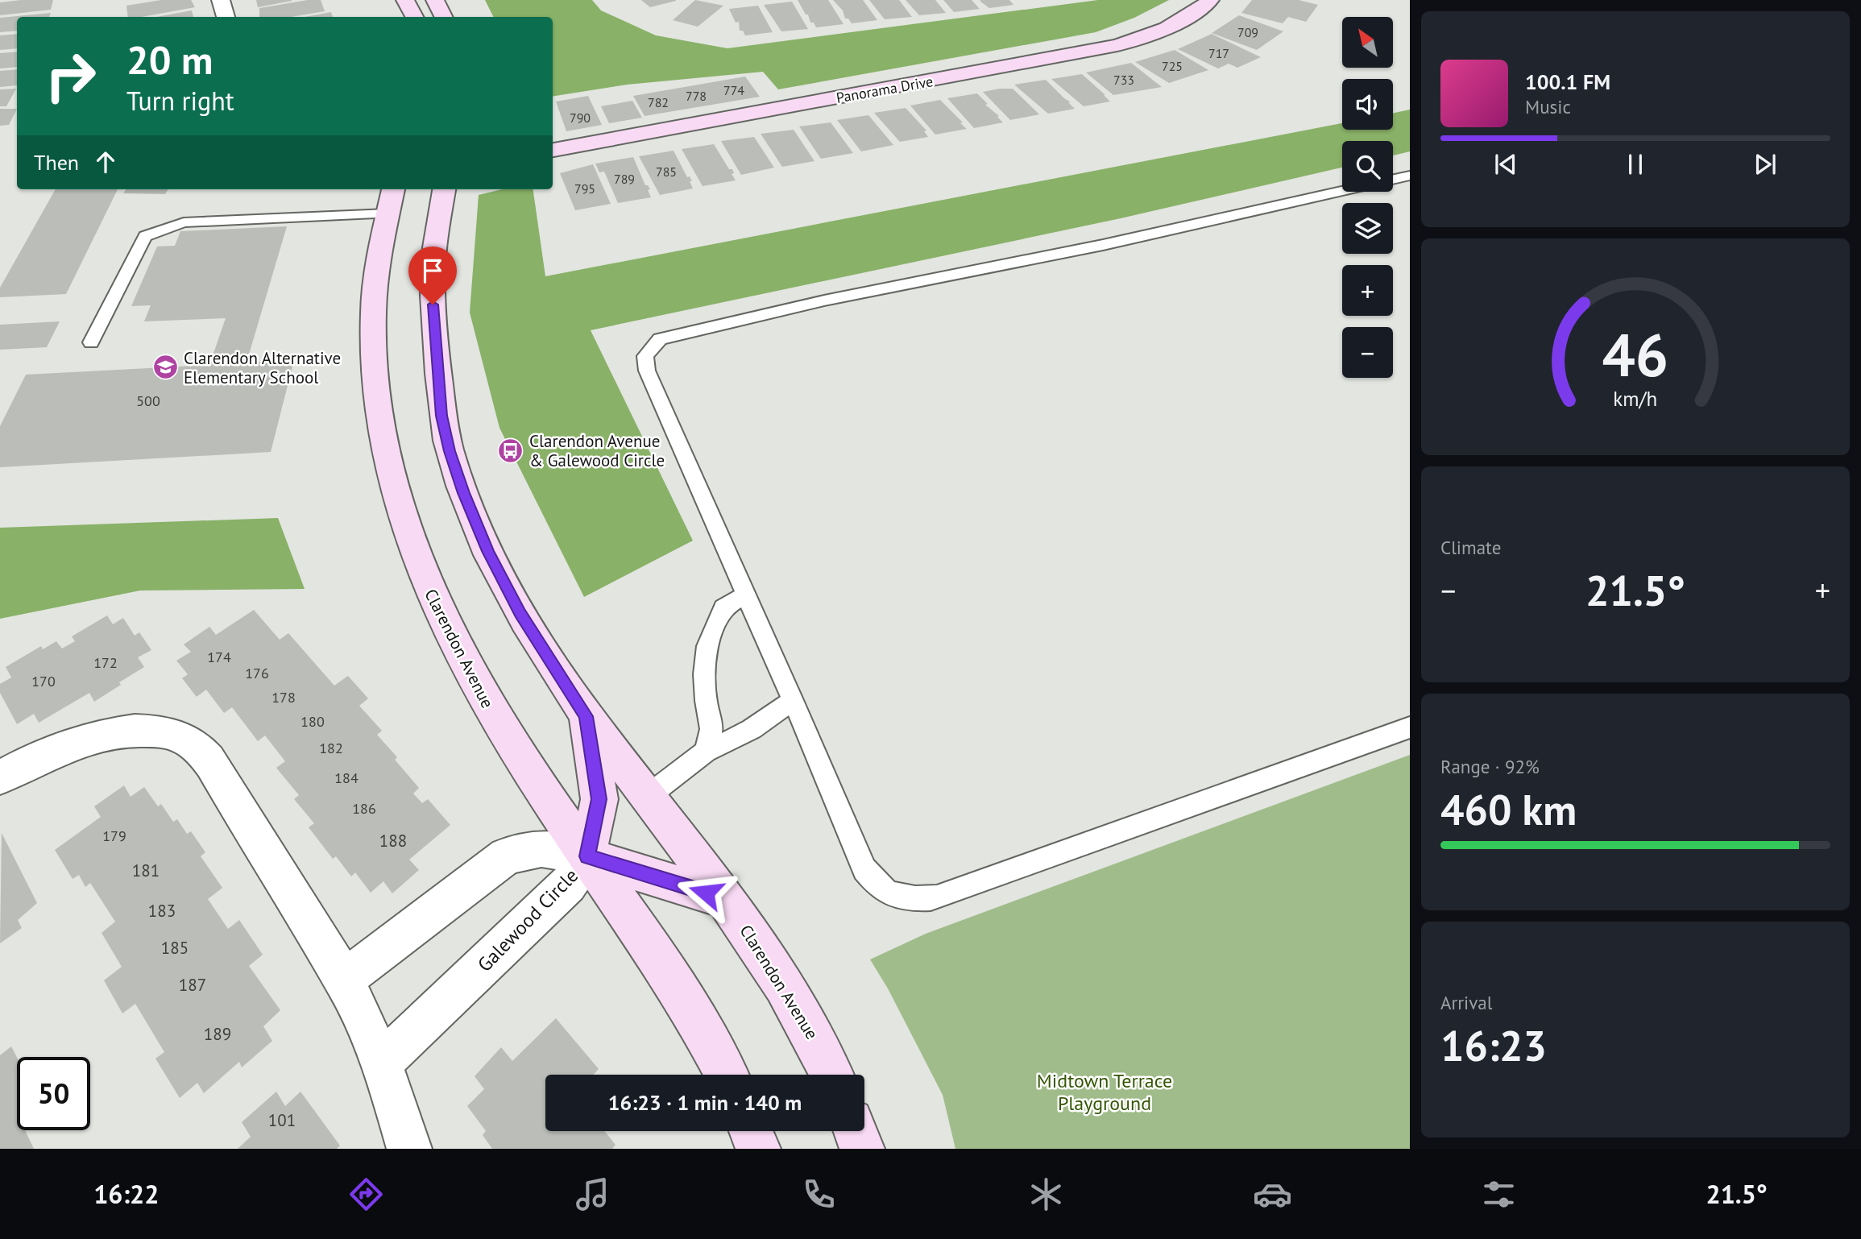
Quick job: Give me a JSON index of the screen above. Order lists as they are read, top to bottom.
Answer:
{
  "streets": {
    "main road": ["Panorama Drive", "Clarendon Avenue"],
    "street": ["Galewood Circle"]
  },
  "crossings": [
    ["Clarendon Avenue", "Galewood Circle"]
  ],
  "parks": ["Midtown Terrace Playground"],
  "places": {
    "school or university": ["Clarendon Alternative Elementary School"],
    "bus stop": ["Clarendon Avenue & Galewood Circle"]
  },
  "house_numbers": [
    "709",
    "717",
    "725",
    "733",
    "774",
    "778",
    "782",
    "790",
    "785",
    "789",
    "795",
    "500",
    "174",
    "172",
    "176",
    "170",
    "178",
    "180",
    "182",
    "184",
    "186",
    "179",
    "188",
    "181",
    "183",
    "185",
    "187",
    "189",
    "101"
  ],
  "north": "top left",
  "page": {
    "map_buttons": ["+", "−"],
    "turn": ["20 m", "Turn right"],
    "song": ["100.1 FM", "Music"],
    "then": "Then",
    "tile": [
      "Climate",
      ["Range · 92%", "460 km"],
      ["Arrival", "16:23"]
    ],
    "heat": ["−", "21.5°", "+"],
    "limit": "50",
    "trip": "16:23 · 1 min · 140 m",
    "tabs": ["16:22", "21.5°"],
    "gauge": ["46", "km/h"]
  }
}
